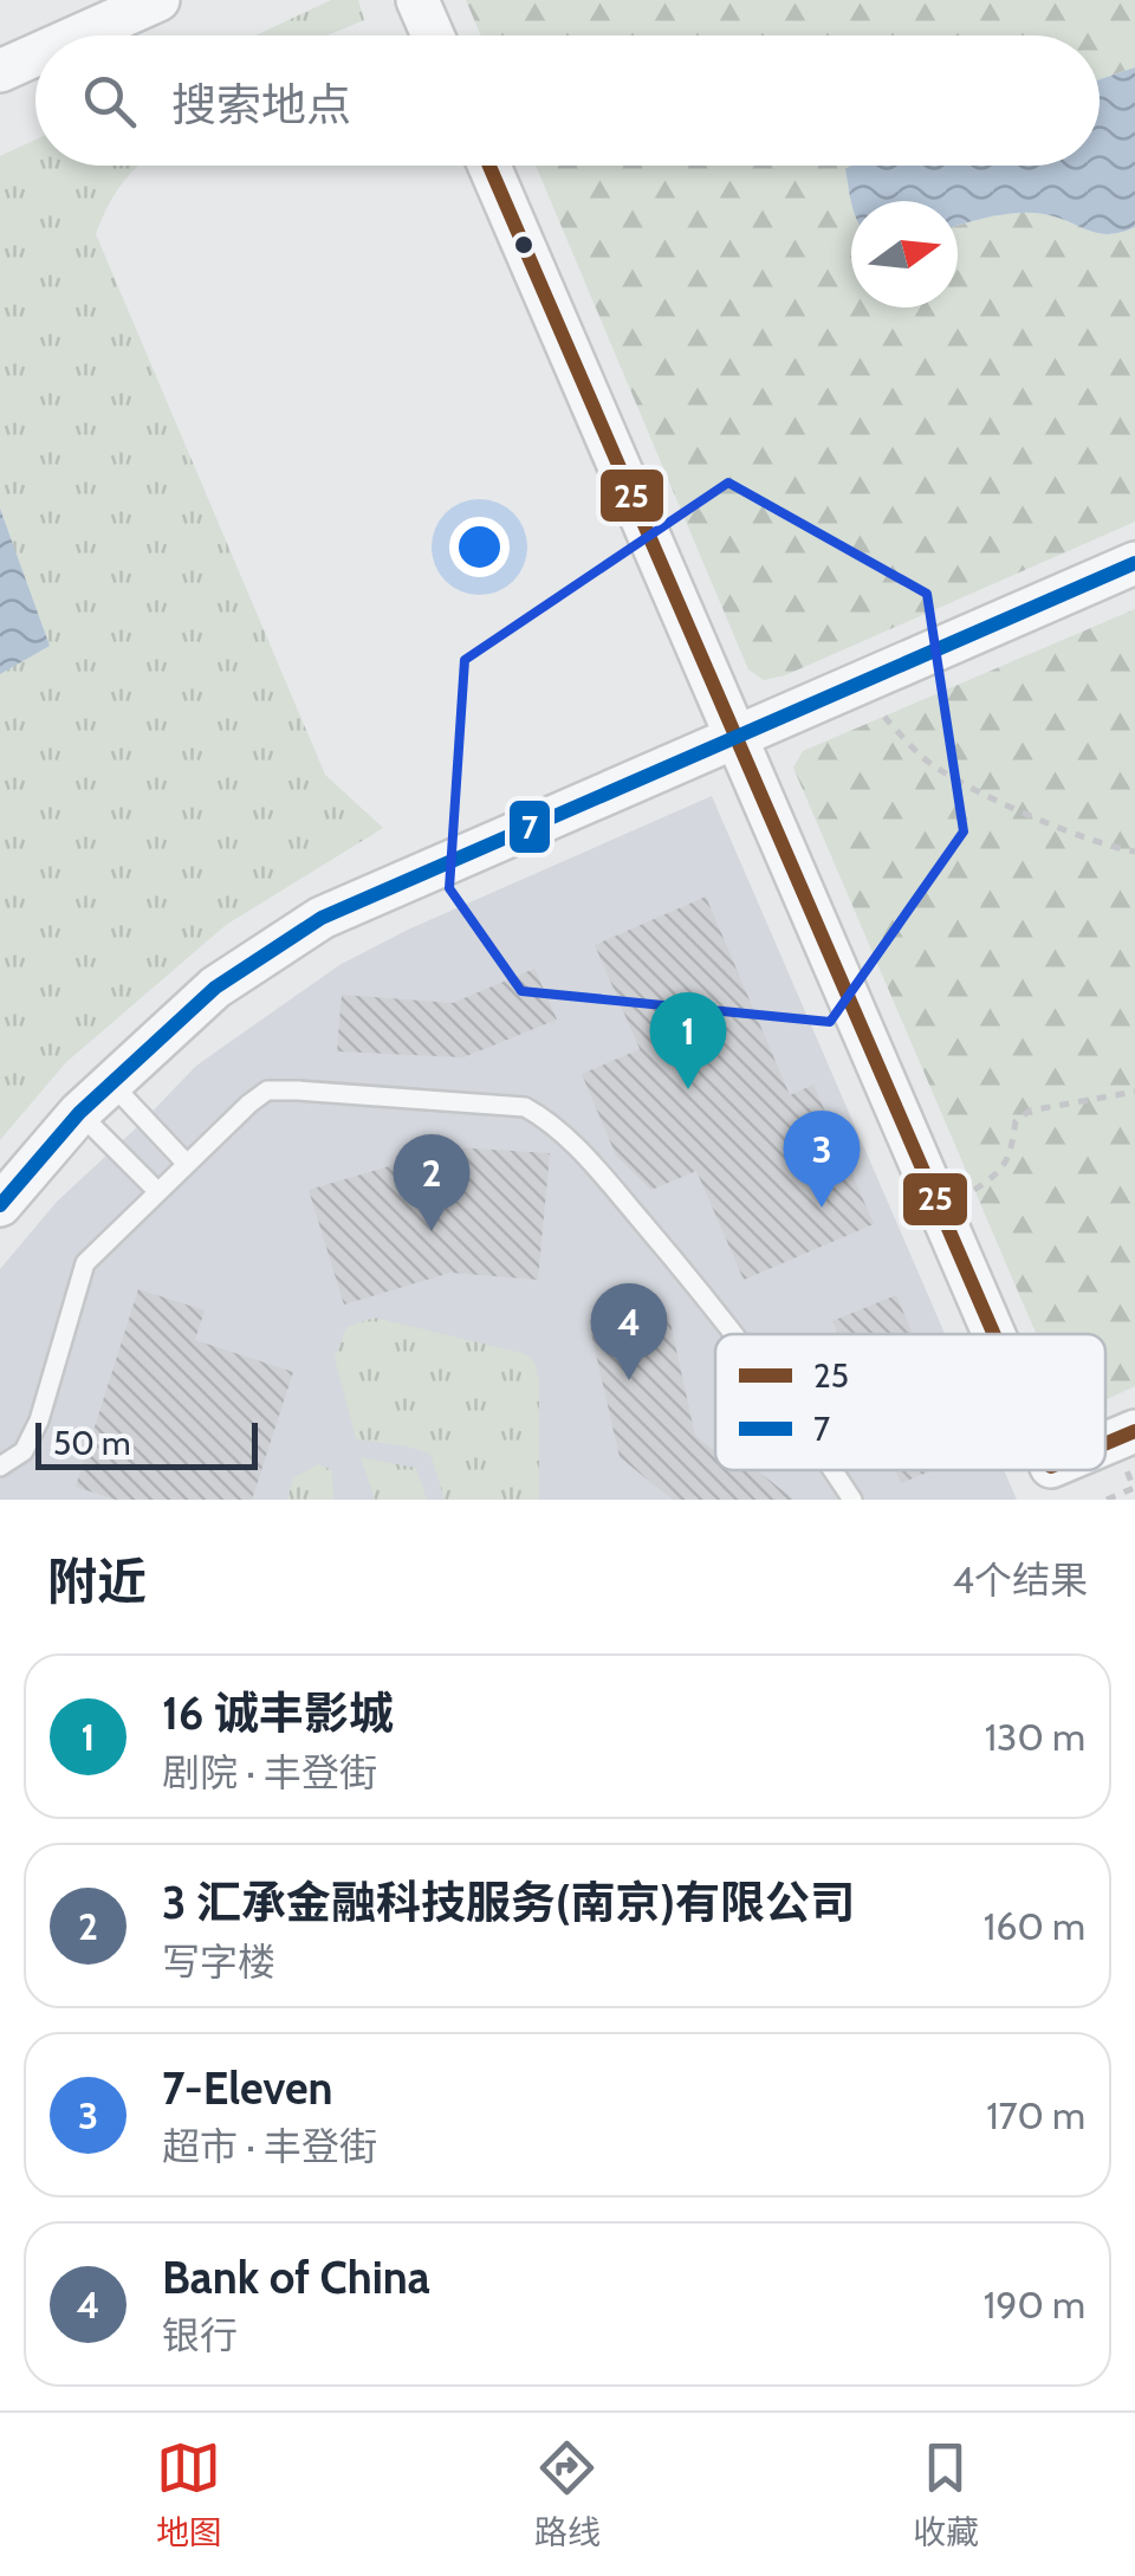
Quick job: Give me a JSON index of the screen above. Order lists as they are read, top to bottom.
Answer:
{
  "lines": ["transit line 25", "transit line 7"],
  "legend": ["25", "7"],
  "scale_bar": "50 m",
  "north": "right",
  "page": {
    "search": "搜索地点",
    "pins": [
      "1",
      "3",
      "2",
      "4"
    ],
    "scale": "50 m",
    "heading": ["附近", "4个结果"],
    "list": [
      {
        "mark": "1",
        "name": "16 诚丰影城",
        "note": "剧院 · 丰登街",
        "value": "130 m"
      },
      {
        "mark": "2",
        "name": "3 汇承金融科技服务(南京)有限公司",
        "note": "写字楼",
        "value": "160 m"
      },
      {
        "mark": "3",
        "name": "7-Eleven",
        "note": "超市 · 丰登街",
        "value": "170 m"
      },
      {
        "mark": "4",
        "name": "Bank of China",
        "note": "银行",
        "value": "190 m"
      }
    ],
    "nav": ["地图", "路线", "收藏"]
  }
}
